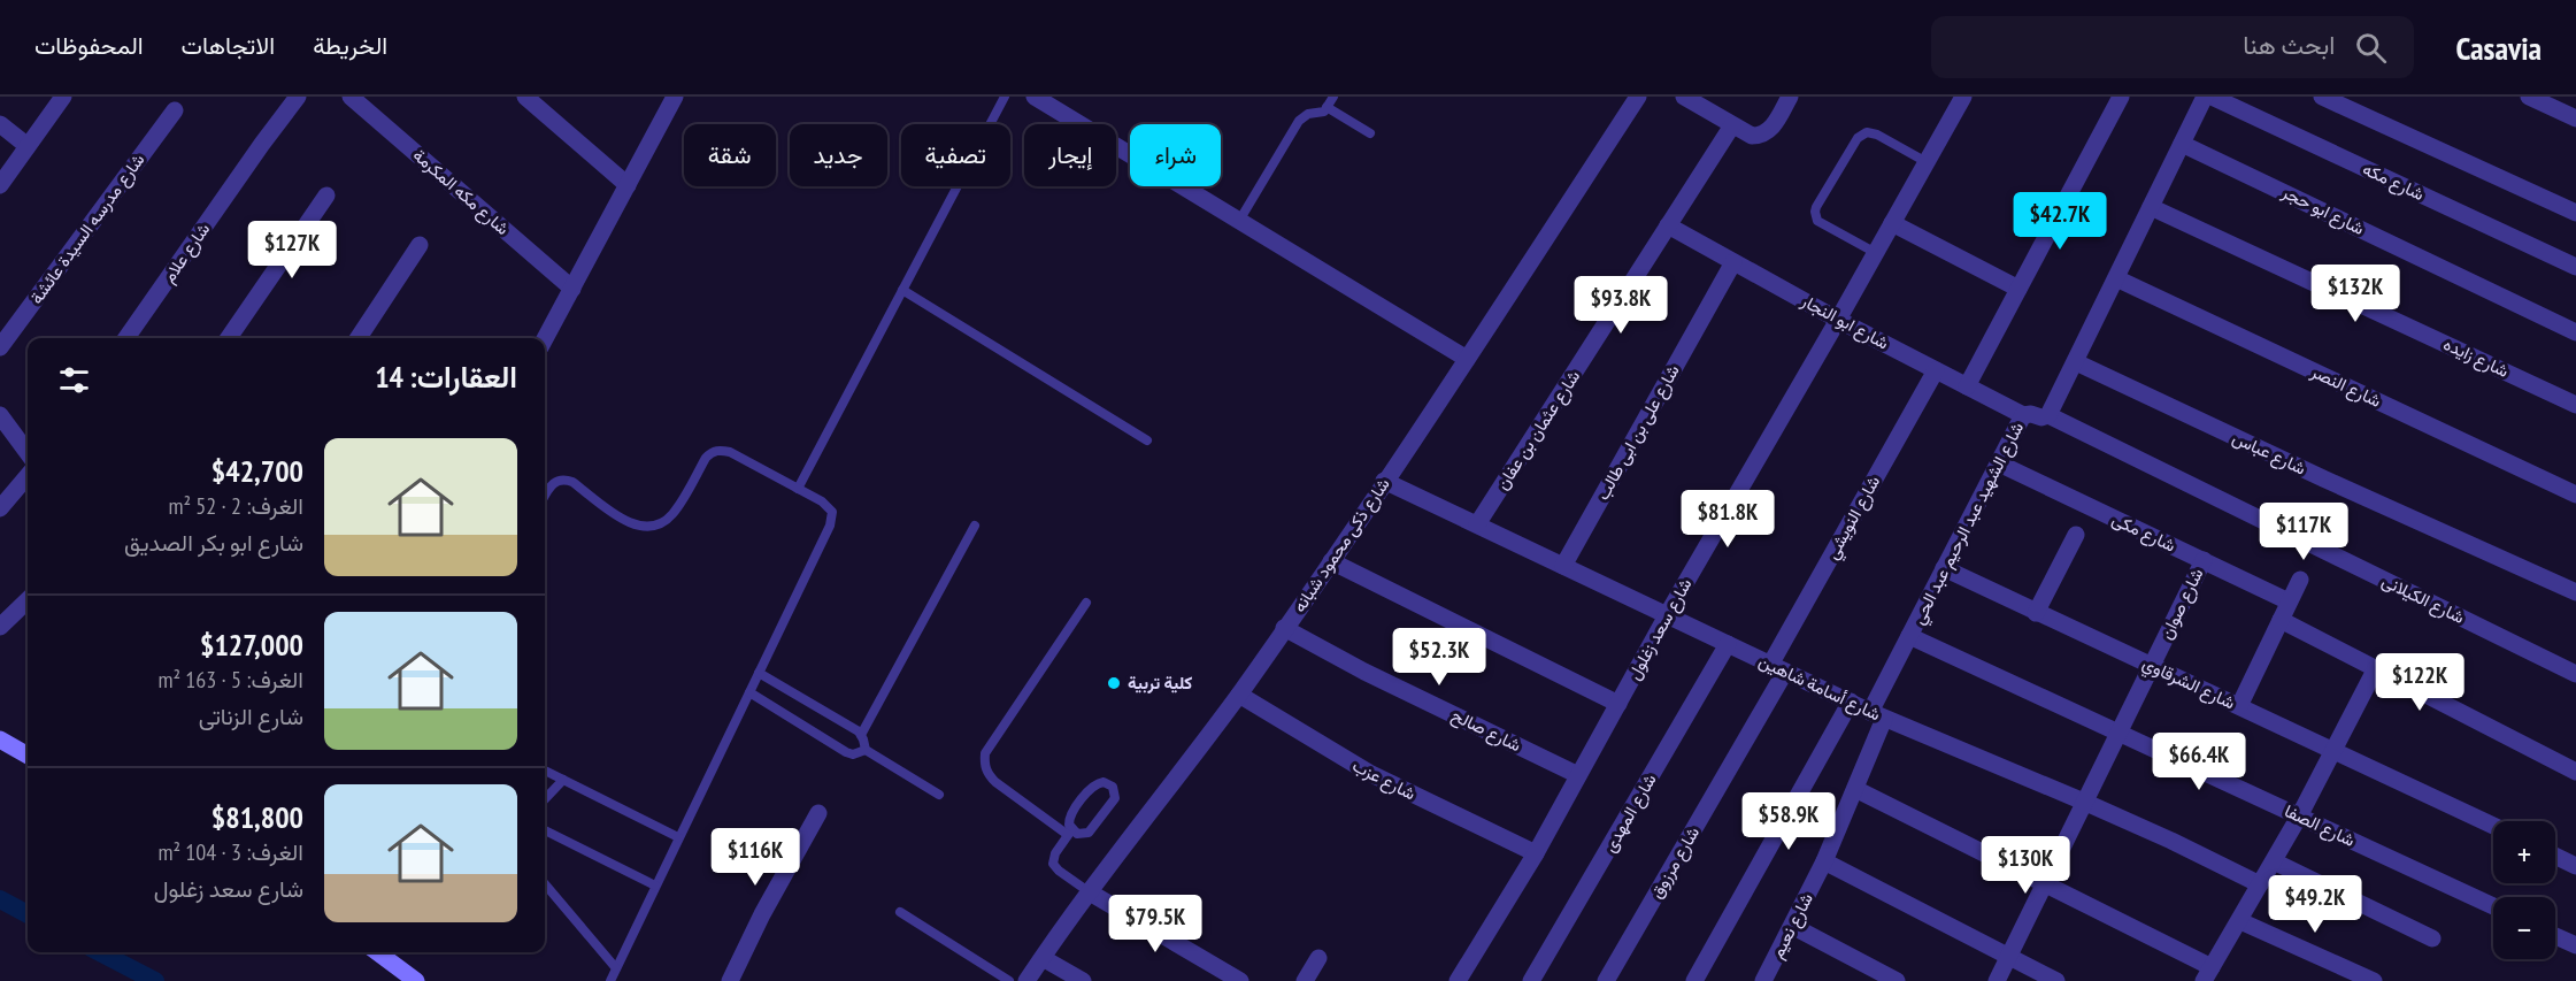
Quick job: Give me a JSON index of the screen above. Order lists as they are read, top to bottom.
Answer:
{
  "streets": {
    "street": [
      "شارع مكه",
      "شارع مكه المكرمة",
      "شارع ابو حجر",
      "شارع مدرسه السيدة عائشة",
      "شارع علام",
      "شارع ابو النجار",
      "شارع زايده",
      "شارع النصر",
      "شارع عثمان بن عفان",
      "شارع على بن ابى طالب",
      "شارع عباس",
      "شارع النويشي",
      "شارع الشهيد عبد الرحيم عبد الحي",
      "شارع مكى",
      "شارع ذكى محمود شبانه",
      "شارع الكيلانى",
      "شارع صوان",
      "شارع سعد زغلول",
      "شارع الشرقاوي",
      "شارع أسامة شاهين",
      "شارع صالح",
      "شارع عزب",
      "شارع المهدى",
      "شارع الصفا",
      "شارع مرزوق",
      "شارع نعيم"
    ]
  },
  "crossings": [
    ["شارع ابو حجر", "شارع الشهيد عبد الرحيم عبد الحي"],
    ["شارع ابو النجار", "شارع عثمان بن عفان"],
    ["شارع ابو النجار", "شارع على بن ابى طالب"],
    ["شارع ابو النجار", "شارع النويشي"],
    ["شارع ابو النجار", "شارع الشهيد عبد الرحيم عبد الحي"],
    ["شارع ابو النجار", "شارع سعد زغلول"],
    ["شارع زايده", "شارع الشهيد عبد الرحيم عبد الحي"],
    ["شارع النصر", "شارع الشهيد عبد الرحيم عبد الحي"],
    ["شارع عثمان بن عفان", "شارع أسامة شاهين"],
    ["شارع على بن ابى طالب", "شارع أسامة شاهين"],
    ["شارع عباس", "شارع الشهيد عبد الرحيم عبد الحي"],
    ["شارع النويشي", "شارع أسامة شاهين"],
    ["شارع النويشي", "شارع مرزوق"],
    ["شارع الشهيد عبد الرحيم عبد الحي", "شارع مكى"],
    ["شارع الشهيد عبد الرحيم عبد الحي", "شارع الكيلانى"],
    ["شارع الشهيد عبد الرحيم عبد الحي", "شارع الشرقاوي"],
    ["شارع الشهيد عبد الرحيم عبد الحي", "شارع أسامة شاهين"],
    ["شارع الشهيد عبد الرحيم عبد الحي", "شارع الصفا"],
    ["شارع الشهيد عبد الرحيم عبد الحي", "شارع نعيم"],
    ["شارع مكى", "شارع صوان"],
    ["شارع ذكى محمود شبانه", "شارع أسامة شاهين"],
    ["شارع ذكى محمود شبانه", "شارع صالح"],
    ["شارع ذكى محمود شبانه", "شارع عزب"],
    ["شارع صوان", "شارع الشرقاوي"],
    ["شارع صوان", "شارع أسامة شاهين"],
    ["شارع صوان", "شارع الصفا"],
    ["شارع سعد زغلول", "شارع أسامة شاهين"],
    ["شارع سعد زغلول", "شارع صالح"],
    ["شارع سعد زغلول", "شارع عزب"],
    ["شارع أسامة شاهين", "شارع المهدى"],
    ["شارع أسامة شاهين", "شارع مرزوق"],
    ["شارع أسامة شاهين", "شارع نعيم"]
  ],
  "places": ["كلية تربية"],
  "page": {
    "header": "Casavia",
    "search": "ابحث هنا",
    "nav": ["الخريطة", "الاتجاهات", "المحفوظات"],
    "chip": [
      "شراء",
      "إيجار",
      "تصفية",
      "جديد",
      "شقة"
    ],
    "price": [
      "$42.7K",
      "$127K",
      "$132K",
      "$93.8K",
      "$81.8K",
      "$117K",
      "$52.3K",
      "$122K",
      "$66.4K",
      "$58.9K",
      "$116K",
      "$130K",
      "$49.2K",
      "$79.5K"
    ],
    "heading": "العقارات: 14",
    "list": [
      {
        "name": "$42,700",
        "note": "الغرف: 2 · 52 m² · شارع ابو بكر الصديق"
      },
      {
        "name": "$127,000",
        "note": "الغرف: 5 · 163 m² · شارع الزناتى"
      },
      {
        "name": "$81,800",
        "note": "الغرف: 3 · 104 m² · شارع سعد زغلول"
      }
    ],
    "map_buttons": ["+", "−"]
  }
}
